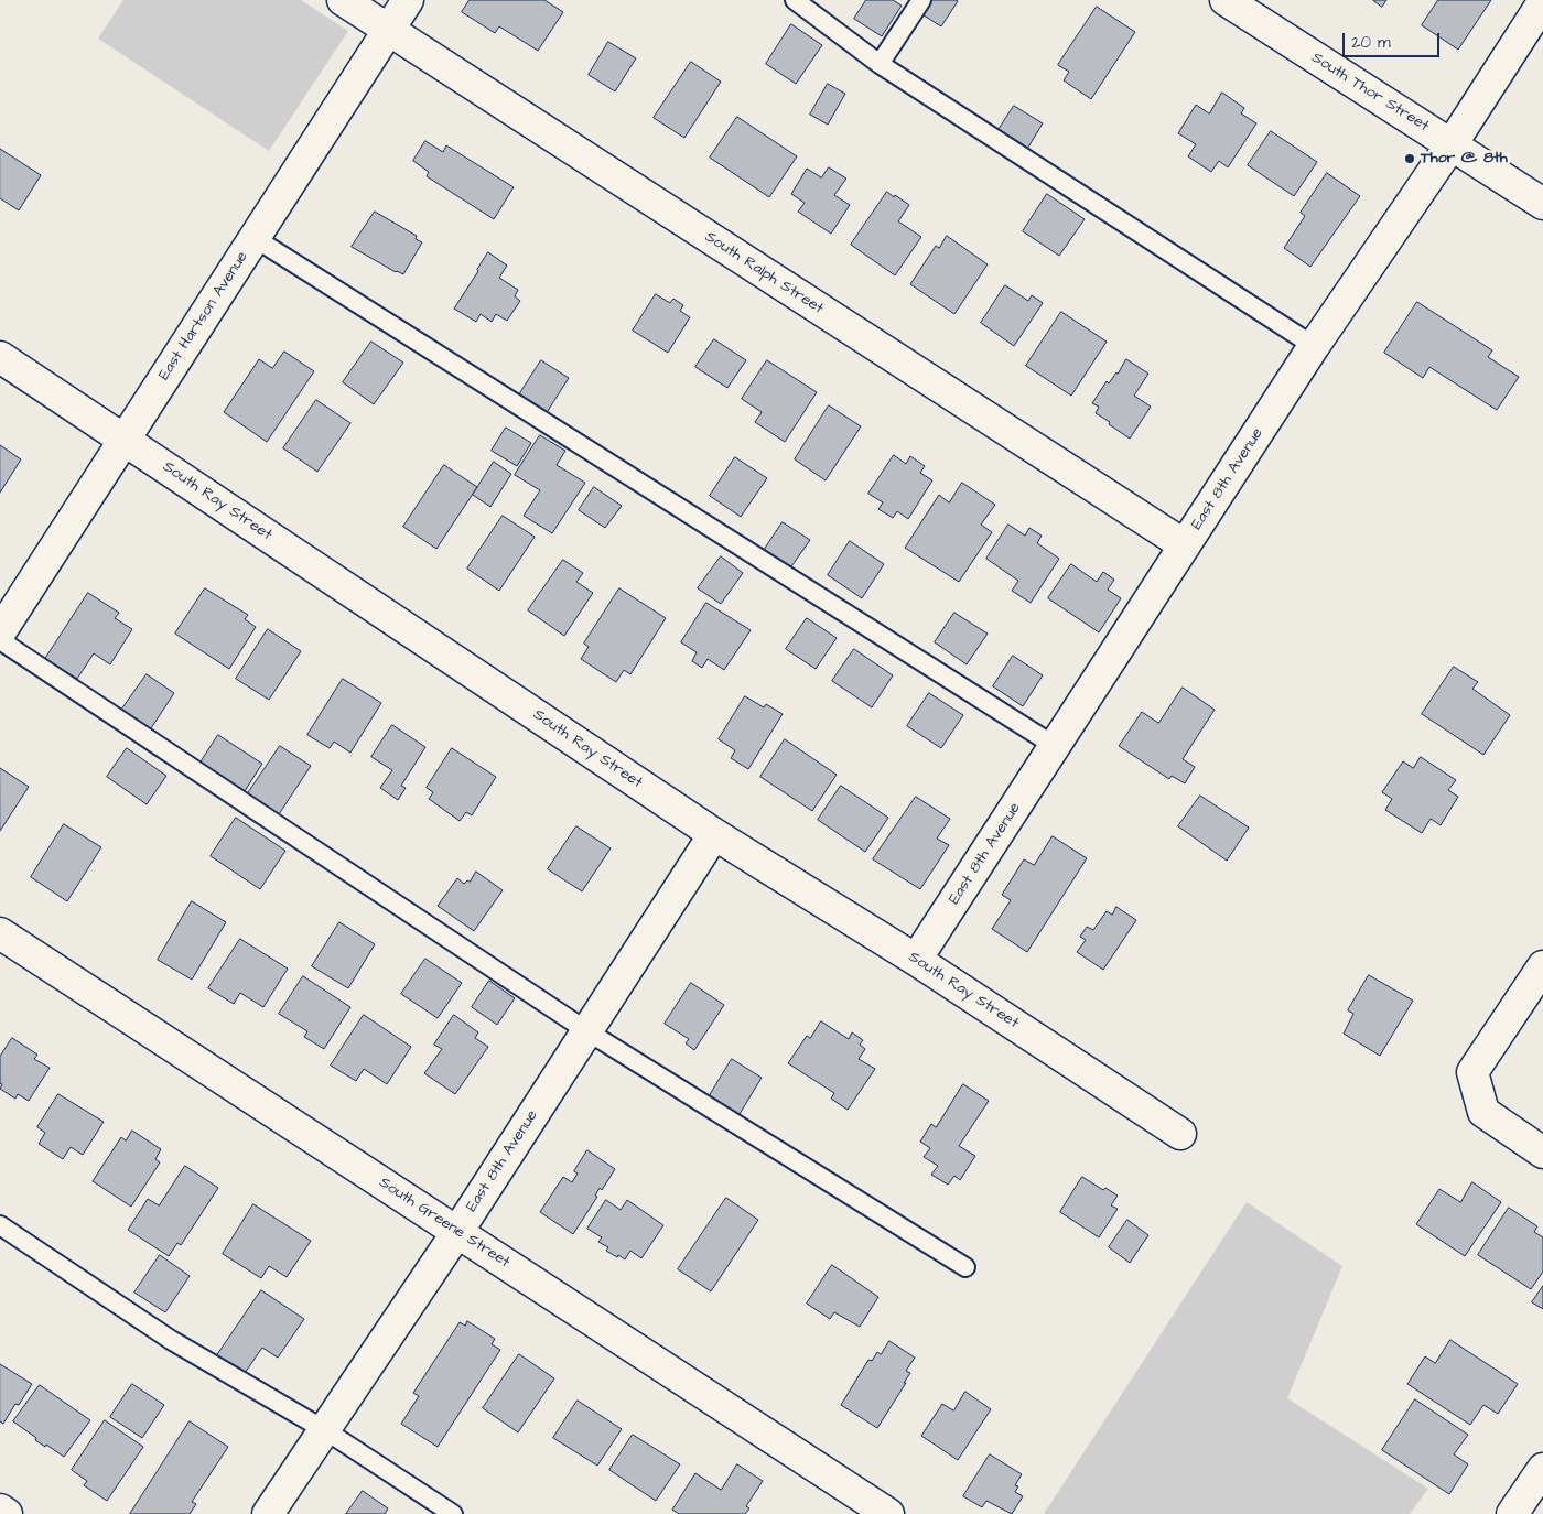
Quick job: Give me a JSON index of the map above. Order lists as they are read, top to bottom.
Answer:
{
  "streets": {
    "street": [
      "South Thor Street",
      "South Ralph Street",
      "East Hartson Avenue",
      "East 8th Avenue",
      "South Ray Street",
      "South Greene Street"
    ]
  },
  "crossings": [
    ["South Thor Street", "East 8th Avenue"],
    ["South Ralph Street", "East Hartson Avenue"],
    ["South Ralph Street", "East 8th Avenue"],
    ["East Hartson Avenue", "South Ray Street"],
    ["East 8th Avenue", "South Ray Street"],
    ["East 8th Avenue", "South Greene Street"]
  ],
  "places": ["Thor @ 8th"],
  "scale_bar": "20 m"
}
